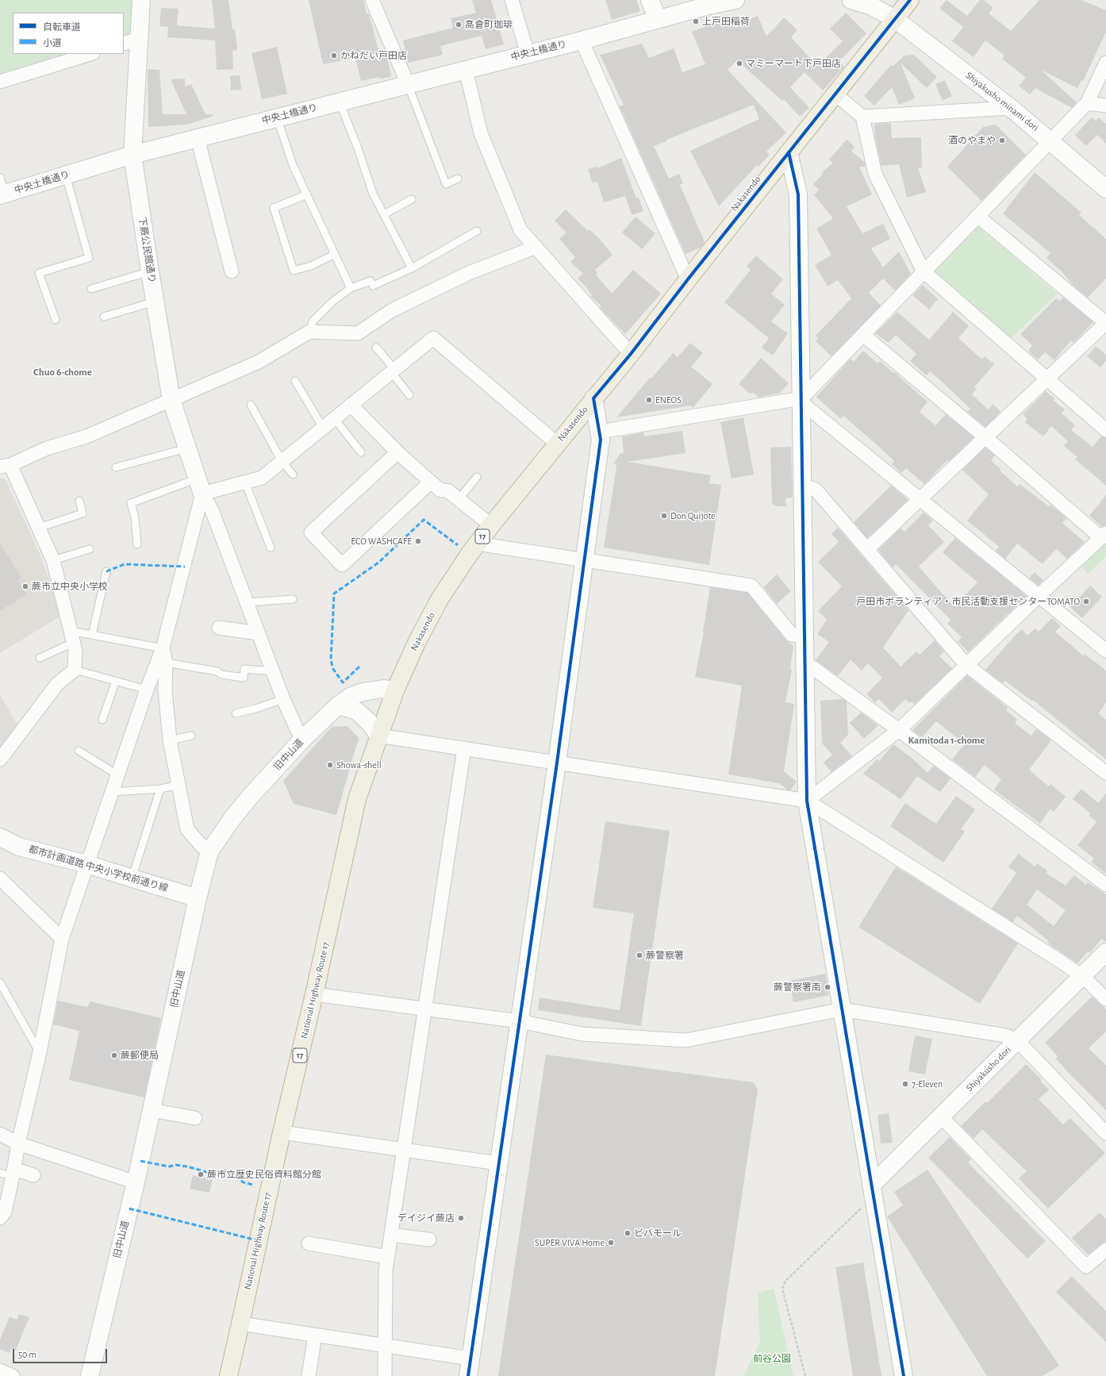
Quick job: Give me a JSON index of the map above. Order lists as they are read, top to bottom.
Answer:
{
  "streets": {
    "highway": ["Nakasendo", "17", "National Highway Route 17"],
    "street": [
      "中央土橋通り",
      "Shiyakusho minami dori",
      "下蕨公民館通り",
      "旧中山道",
      "都市計画道路 中央小学校前通り線",
      "Shiyakusho dori"
    ]
  },
  "crossings": [
    ["中央土橋通り", "下蕨公民館通り"],
    ["Shiyakusho minami dori", "Nakasendo"],
    ["Nakasendo", "旧中山道"],
    ["Nakasendo", "National Highway Route 17"],
    ["旧中山道", "都市計画道路 中央小学校前通り線"]
  ],
  "districts": ["Chuo 6-chome", "Kamitoda 1-chome"],
  "parks": ["前谷公園"],
  "places": [
    "上戸田稲荷",
    "高倉町珈琲",
    "かねだい戸田店",
    "マミーマート下戸田店",
    "酒のやまや",
    "ENEOS",
    "Don Quijote",
    "ECO WASHCAFE",
    "蕨市立中央小学校",
    "戸田市ボランティア・市民活動支援センターTOMATO",
    "Showa-shell",
    "蕨警察署",
    "蕨警察署南",
    "蕨郵便局",
    "7-Eleven",
    "蕨市立歴史民俗資料館分館",
    "デイジイ蕨店",
    "ビバモール",
    "SUPER VIVA Home"
  ],
  "legend": ["自転車道", "小道"],
  "scale_bar": "50 m"
}
